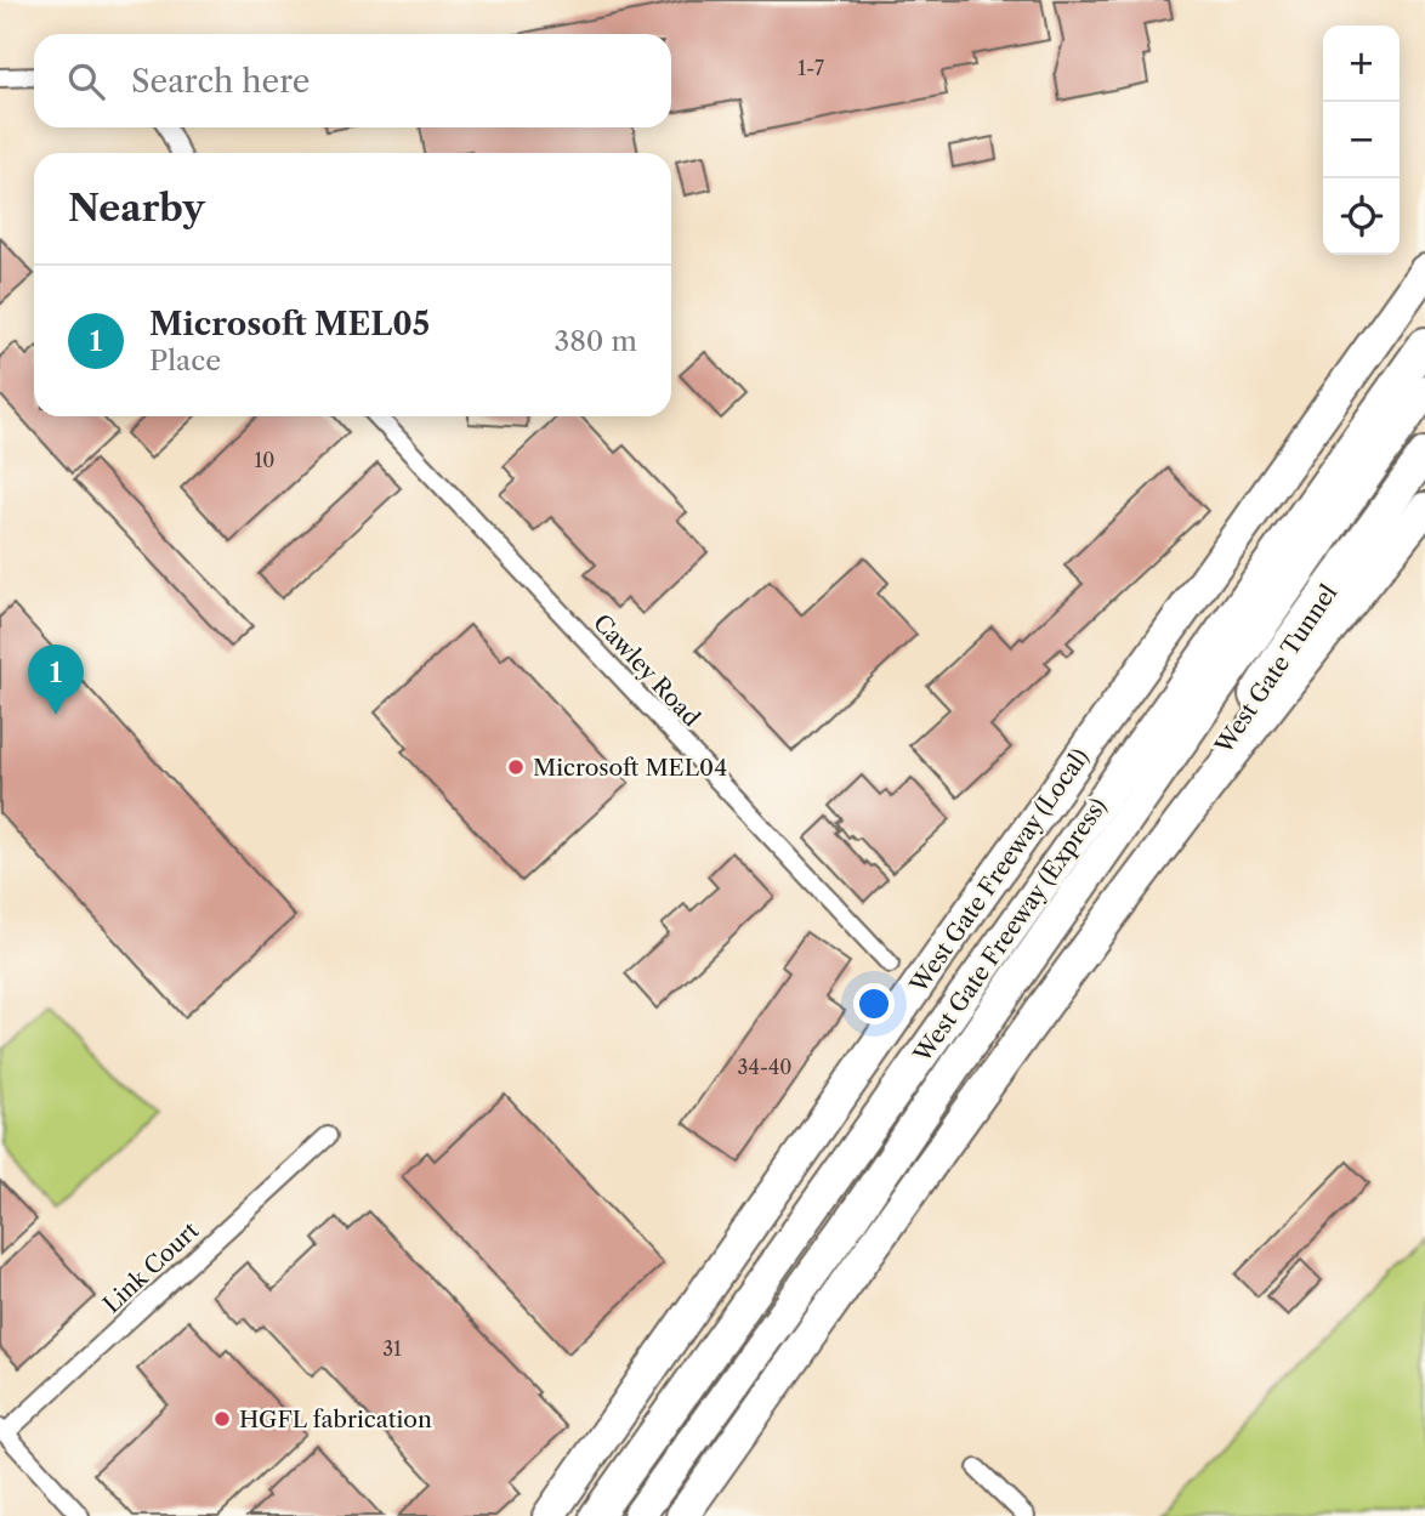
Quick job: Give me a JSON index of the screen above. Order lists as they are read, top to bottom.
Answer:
{
  "streets": {
    "highway": ["West Gate Tunnel", "West Gate Freeway (Local)", "West Gate Freeway (Express)"],
    "street": ["Cawley Road", "Link Court"]
  },
  "places": ["Microsoft MEL04", "HGFL fabrication"],
  "house_numbers": [
    "1-7",
    "10",
    "34-40",
    "31"
  ],
  "page": {
    "map_buttons": ["+", "−"],
    "search": "Search here",
    "heading": "Nearby",
    "list": [
      {
        "mark": "1",
        "name": "Microsoft MEL05",
        "note": "Place",
        "value": "380 m"
      }
    ],
    "pins": "1"
  }
}
